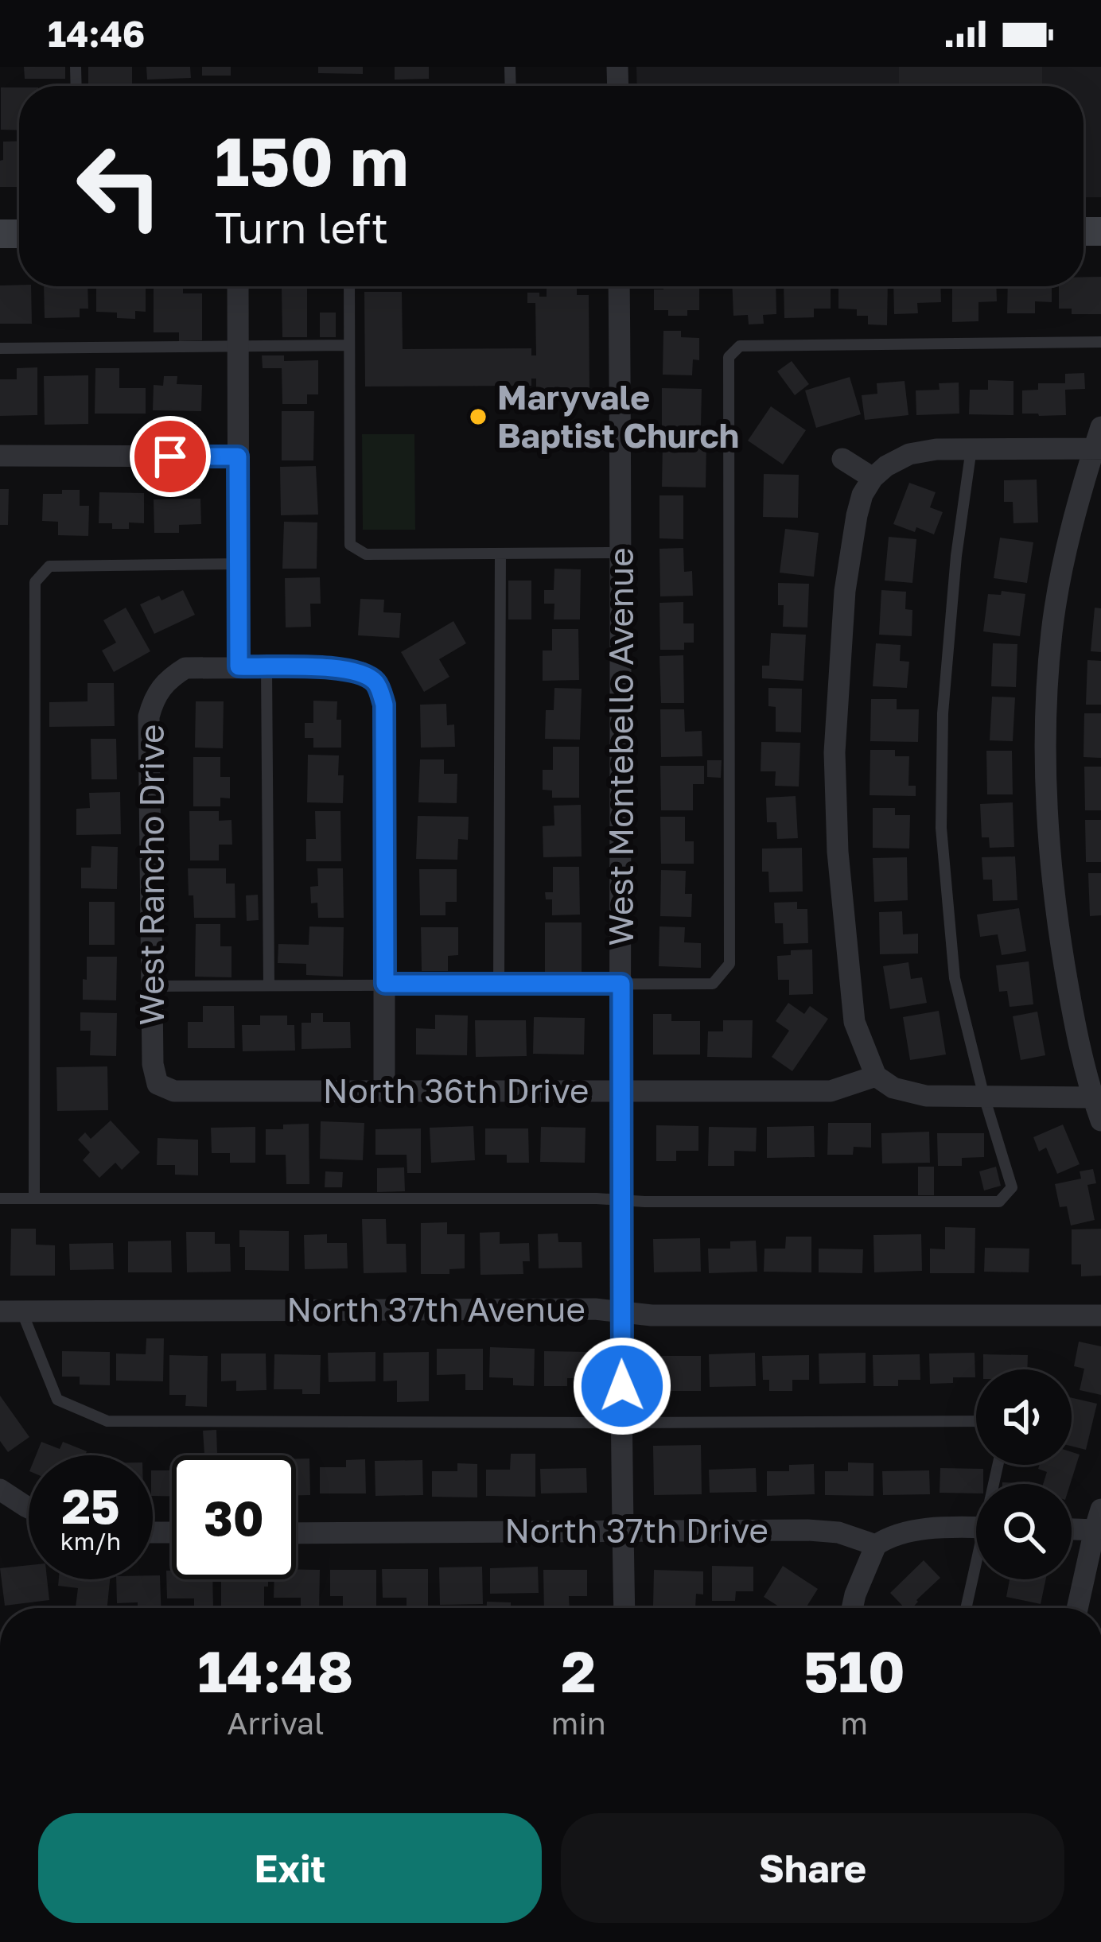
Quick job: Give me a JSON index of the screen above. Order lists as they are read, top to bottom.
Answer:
{
  "streets": {
    "street": [
      "West Montebello Avenue",
      "West Rancho Drive",
      "North 36th Drive",
      "North 37th Avenue",
      "North 37th Drive"
    ]
  },
  "crossings": [
    ["West Montebello Avenue", "North 36th Drive"],
    ["West Montebello Avenue", "North 37th Avenue"],
    ["West Montebello Avenue", "North 37th Drive"],
    ["West Rancho Drive", "North 36th Drive"]
  ],
  "places": ["Maryvale Baptist Church"],
  "page": {
    "status": "14:46",
    "turn": ["150 m", "Turn left"],
    "speed": "25 km/h",
    "limit": "30",
    "eta": [
      "14:48",
      "Arrival",
      "2",
      "min",
      "510",
      "m"
    ],
    "buttons": ["Exit", "Share"]
  }
}
